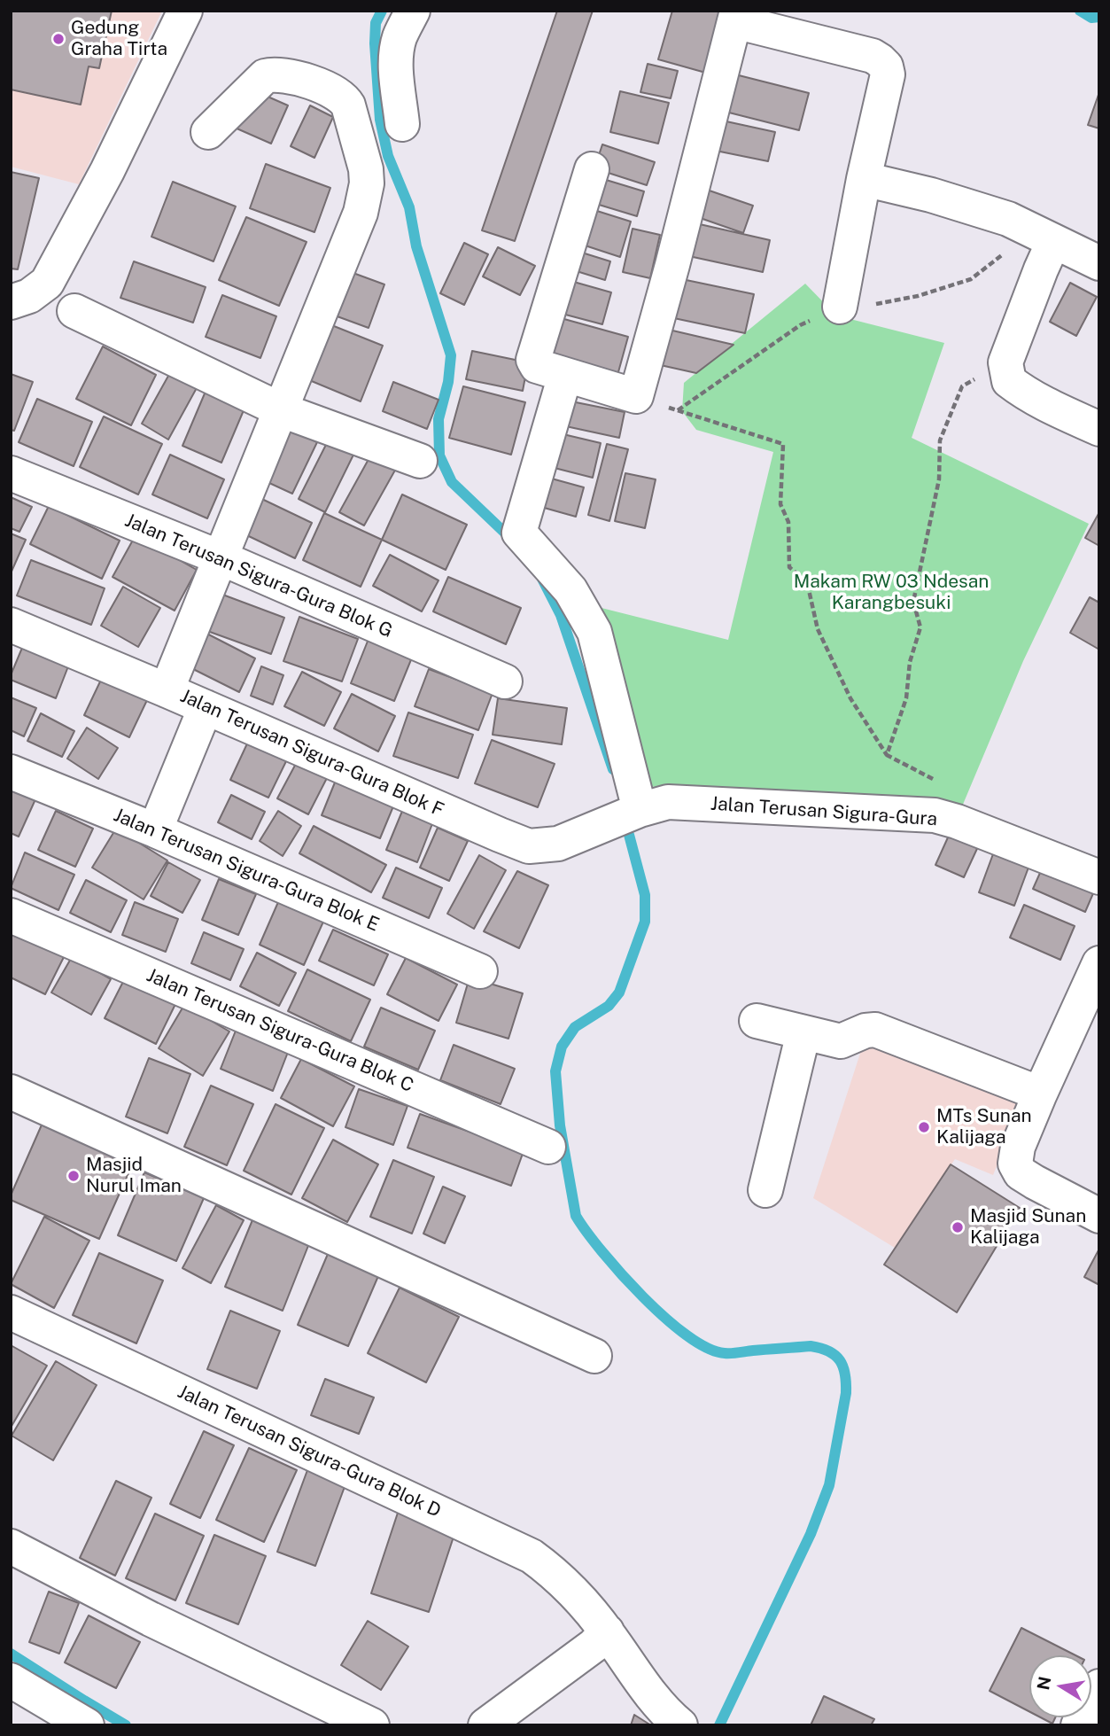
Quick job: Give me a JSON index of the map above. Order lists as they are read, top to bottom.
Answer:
{
  "streets": {
    "street": [
      "Jalan Terusan Sigura-Gura Blok G",
      "Jalan Terusan Sigura-Gura Blok F",
      "Jalan Terusan Sigura-Gura",
      "Jalan Terusan Sigura-Gura Blok E",
      "Jalan Terusan Sigura-Gura Blok C",
      "Jalan Terusan Sigura-Gura Blok D"
    ]
  },
  "crossings": [
    ["Jalan Terusan Sigura-Gura Blok F", "Jalan Terusan Sigura-Gura"]
  ],
  "parks": ["Makam RW 03 Ndesan Karangbesuki"],
  "places": [
    "Gedung Graha Tirta",
    "MTs Sunan Kalijaga",
    "Masjid Nurul Iman",
    "Masjid Sunan Kalijaga"
  ],
  "north": "left"
}
